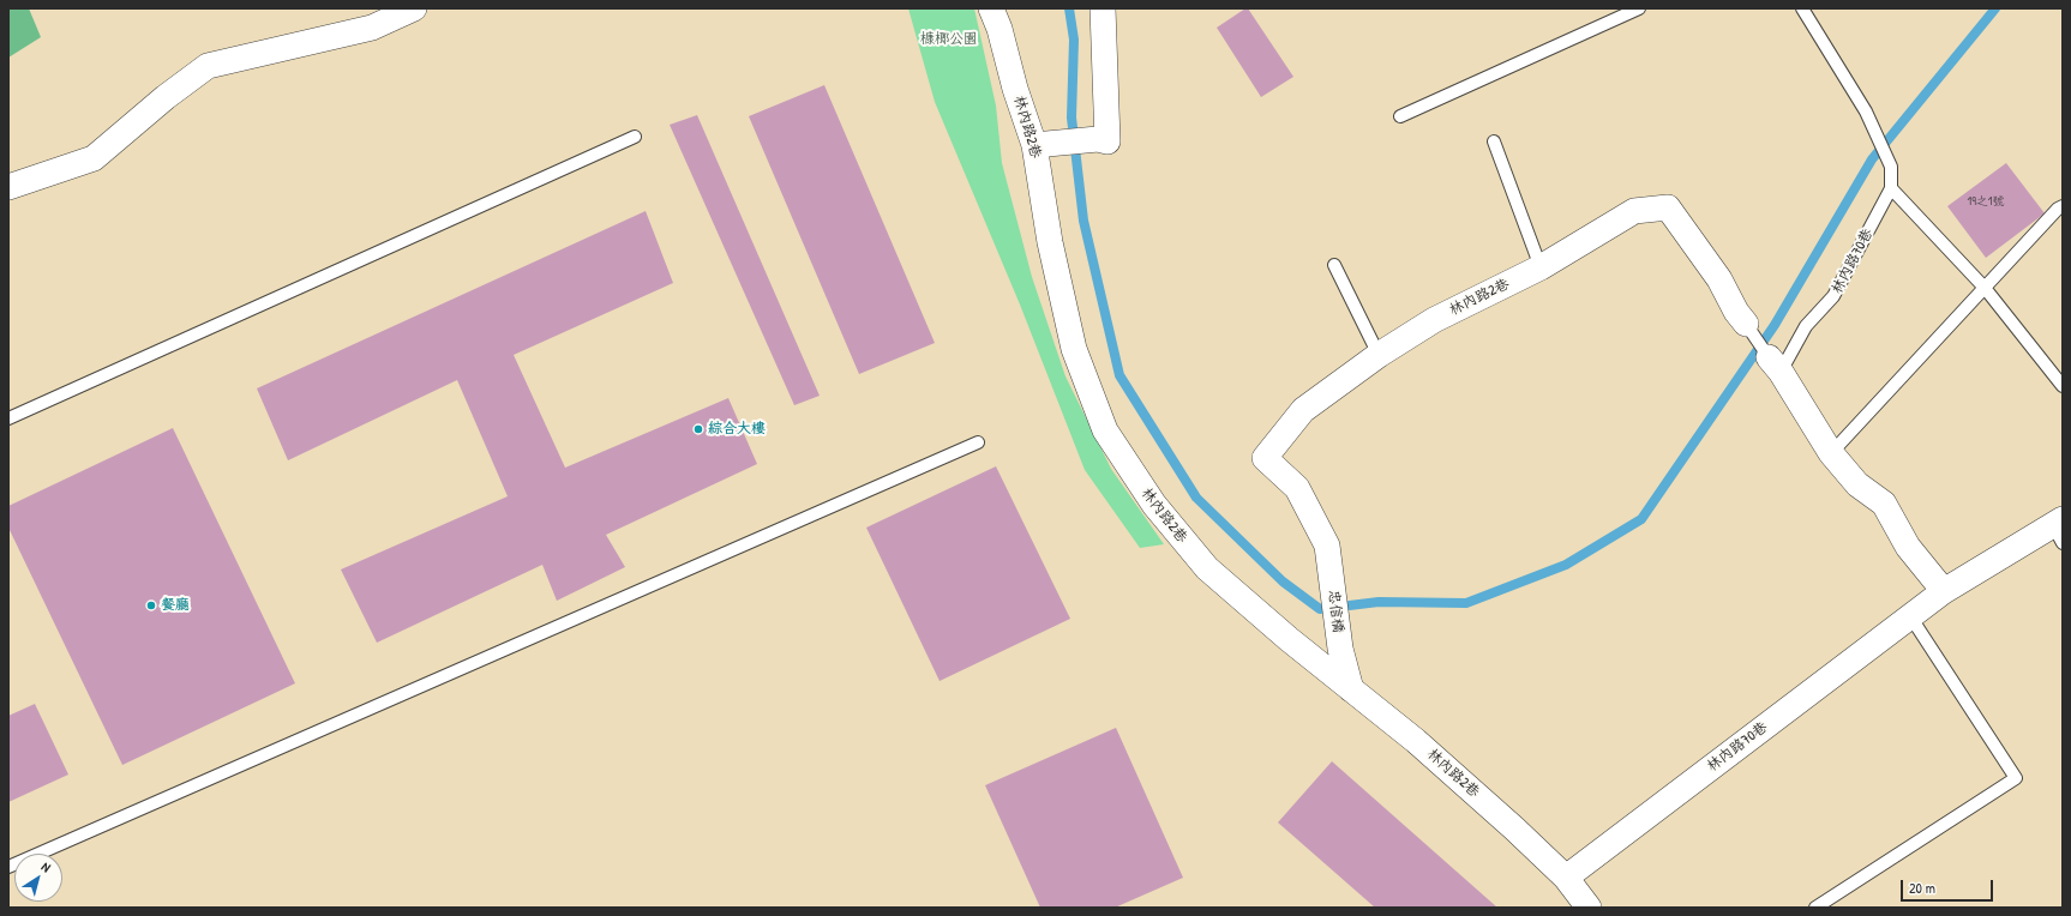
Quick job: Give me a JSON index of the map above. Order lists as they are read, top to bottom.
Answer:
{
  "streets": {
    "street": ["林內路2巷", "林內路70巷", "忠信橋"]
  },
  "crossings": [
    ["林內路2巷", "林內路70巷"],
    ["林內路2巷", "忠信橋"]
  ],
  "parks": ["槺榔公園"],
  "places": ["綜合大樓", "餐廳"],
  "house_numbers": ["19之1號"],
  "scale_bar": "20 m",
  "north": "top right"
}
